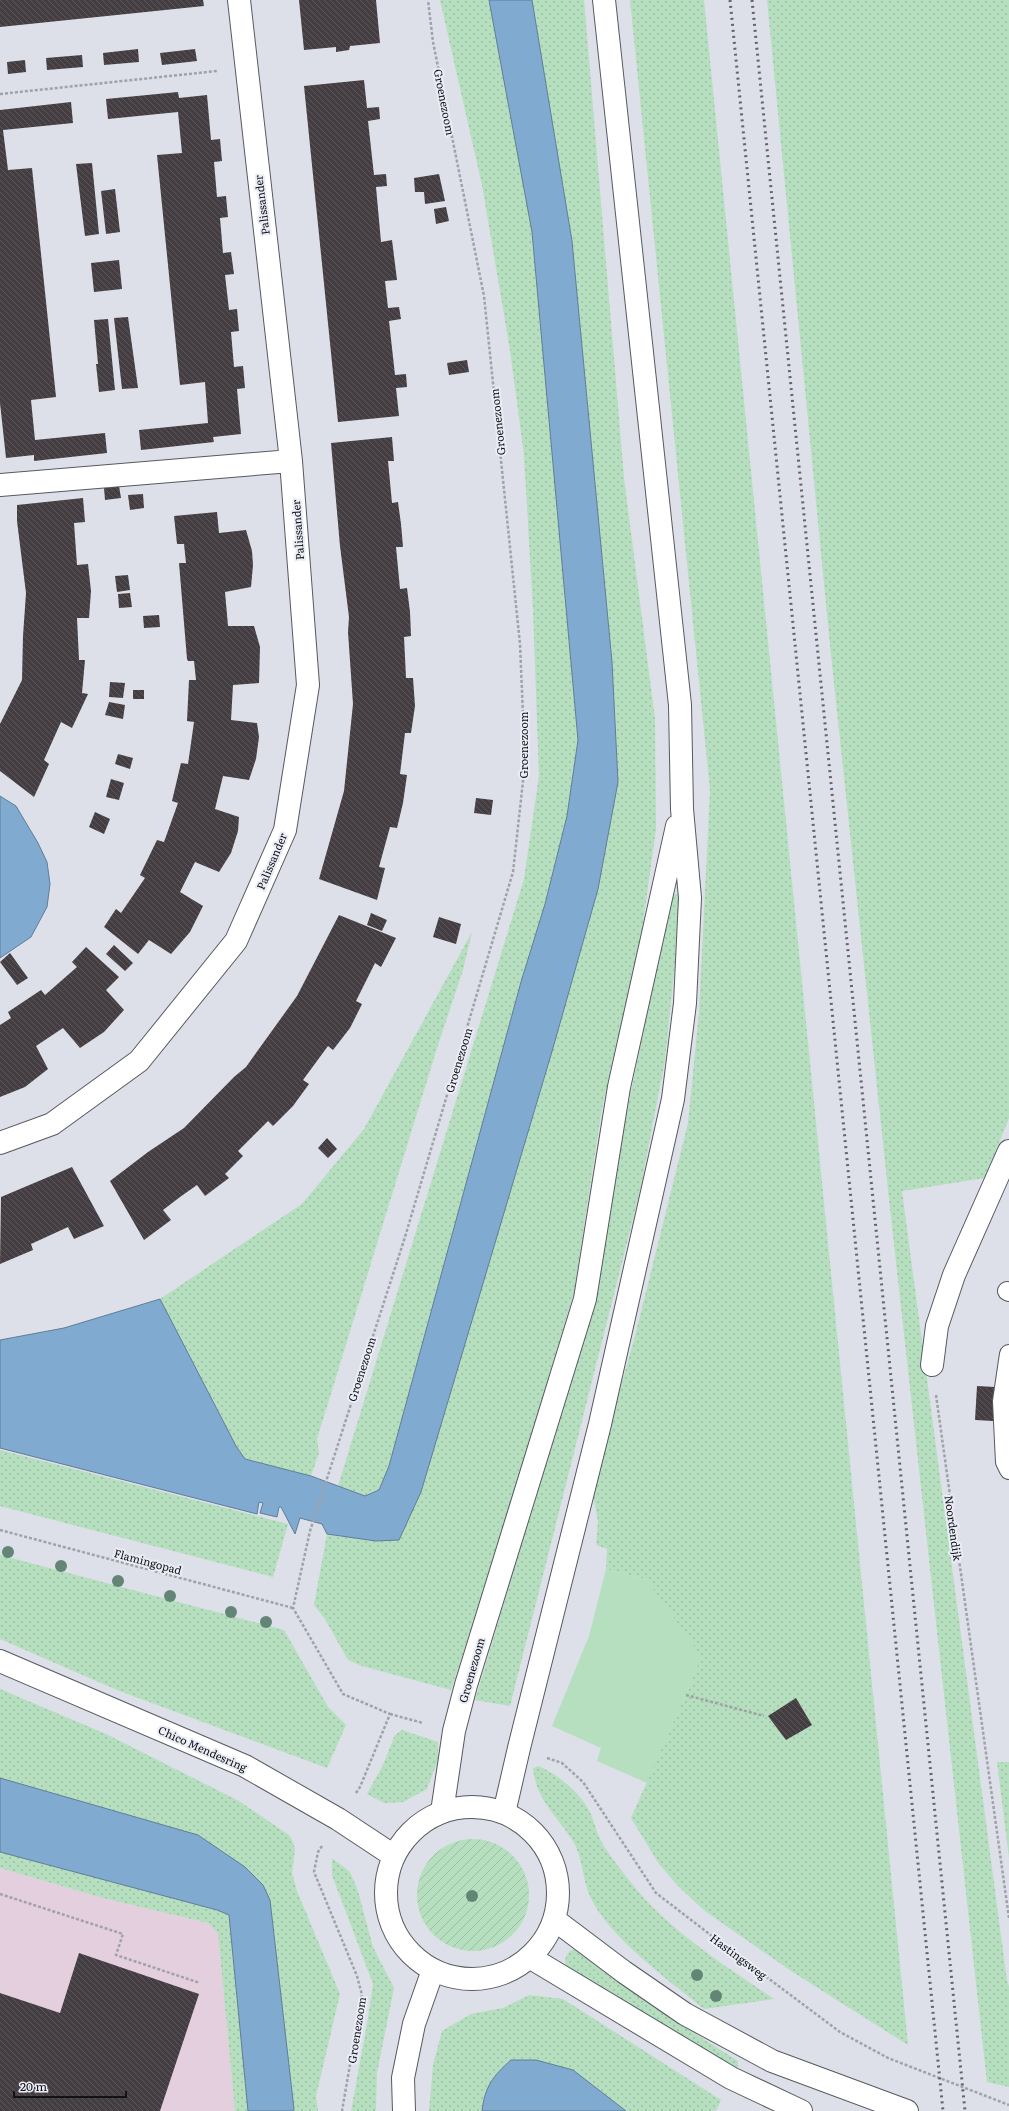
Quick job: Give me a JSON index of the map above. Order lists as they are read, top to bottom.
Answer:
{
  "streets": {
    "street": ["Groenezoom", "Palissander", "Chico Mendesring"],
    "path": ["Noordendijk", "Flamingopad", "Hastingsweg"]
  },
  "crossings": [
    ["Groenezoom", "Flamingopad"],
    ["Groenezoom", "Chico Mendesring"],
    ["Groenezoom", "Hastingsweg"]
  ],
  "scale_bar": "20 m"
}
